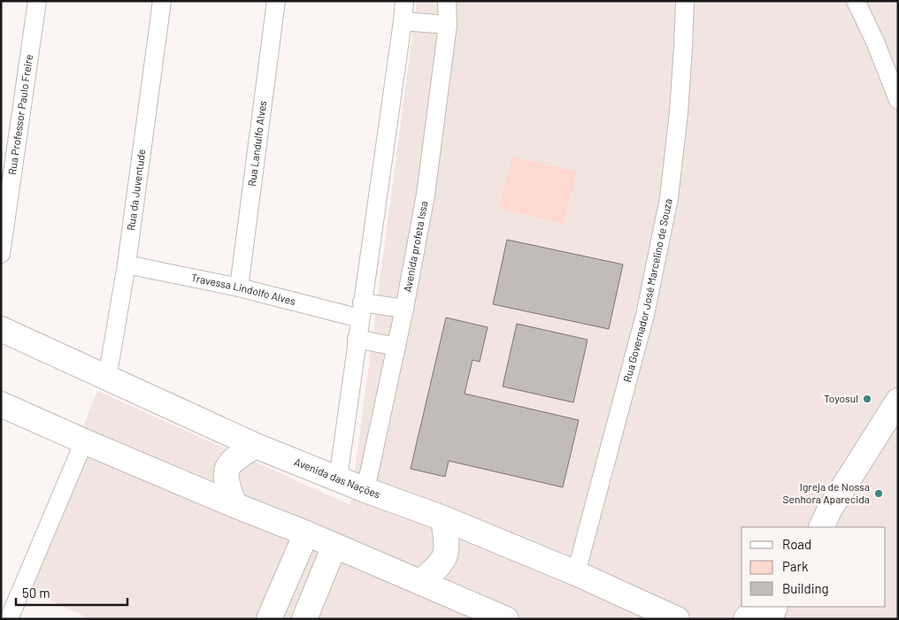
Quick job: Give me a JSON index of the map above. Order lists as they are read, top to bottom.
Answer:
{
  "streets": {
    "street": [
      "Rua Professor Paulo Freire",
      "Rua Landulfo Alves",
      "Rua da Juventude",
      "Avenida profeta Issa",
      "Travessa Lindolfo Alves",
      "Rua Governador José Marcelino de Souza",
      "Avenida das Nações"
    ]
  },
  "crossings": [
    ["Rua Landulfo Alves", "Travessa Lindolfo Alves"],
    ["Rua da Juventude", "Travessa Lindolfo Alves"],
    ["Rua da Juventude", "Avenida das Nações"],
    ["Avenida profeta Issa", "Travessa Lindolfo Alves"],
    ["Avenida profeta Issa", "Avenida das Nações"],
    ["Rua Governador José Marcelino de Souza", "Avenida das Nações"]
  ],
  "places": ["Toyosul", "Igreja de Nossa Senhora Aparecida"],
  "legend": ["Road", "Park", "Building"],
  "scale_bar": "50 m"
}
